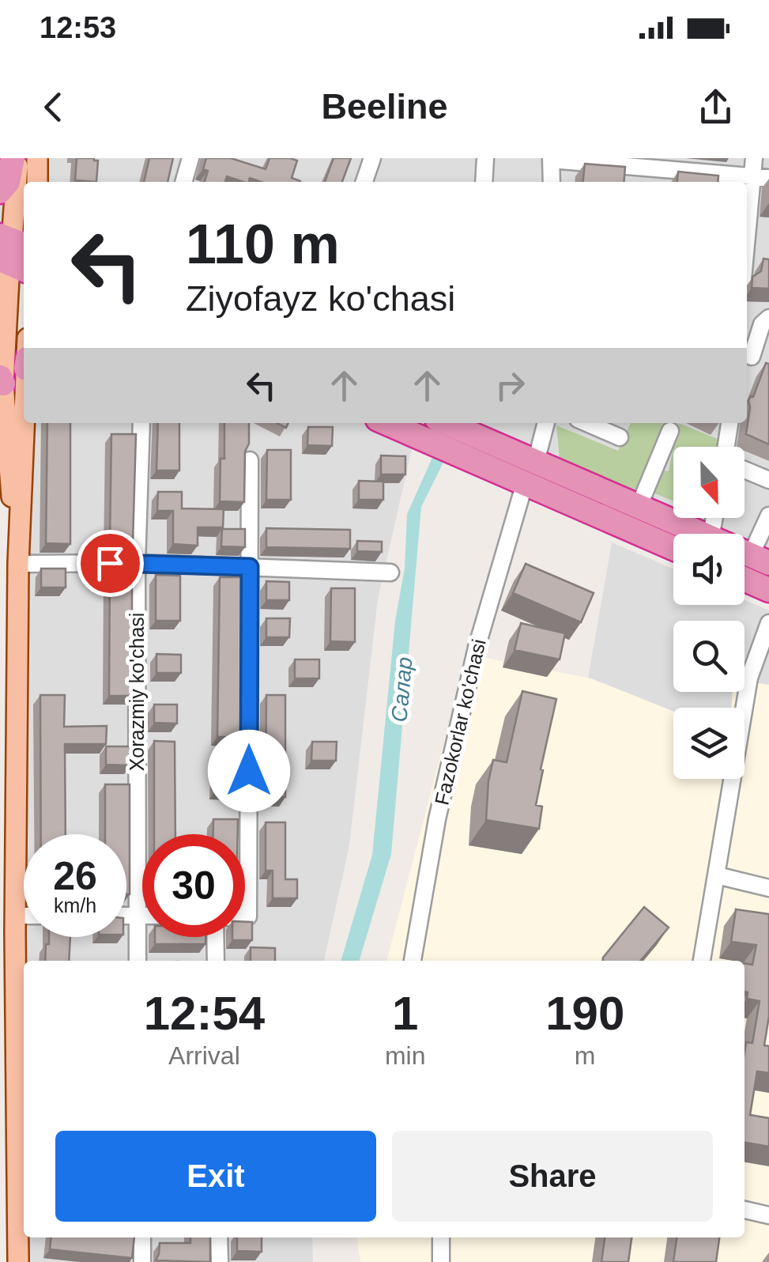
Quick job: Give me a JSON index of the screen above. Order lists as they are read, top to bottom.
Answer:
{
  "streets": {
    "street": ["Xorazmiy ko'chasi", "Fazokorlar ko'chasi"]
  },
  "water": ["Салар"],
  "north": "bottom",
  "page": {
    "status": "12:53",
    "header": "Beeline",
    "turn": ["110 m", "Ziyofayz ko'chasi"],
    "speed": "26 km/h",
    "limit": "30",
    "eta": [
      "12:54",
      "Arrival",
      "1",
      "min",
      "190",
      "m"
    ],
    "buttons": ["Exit", "Share"]
  }
}
